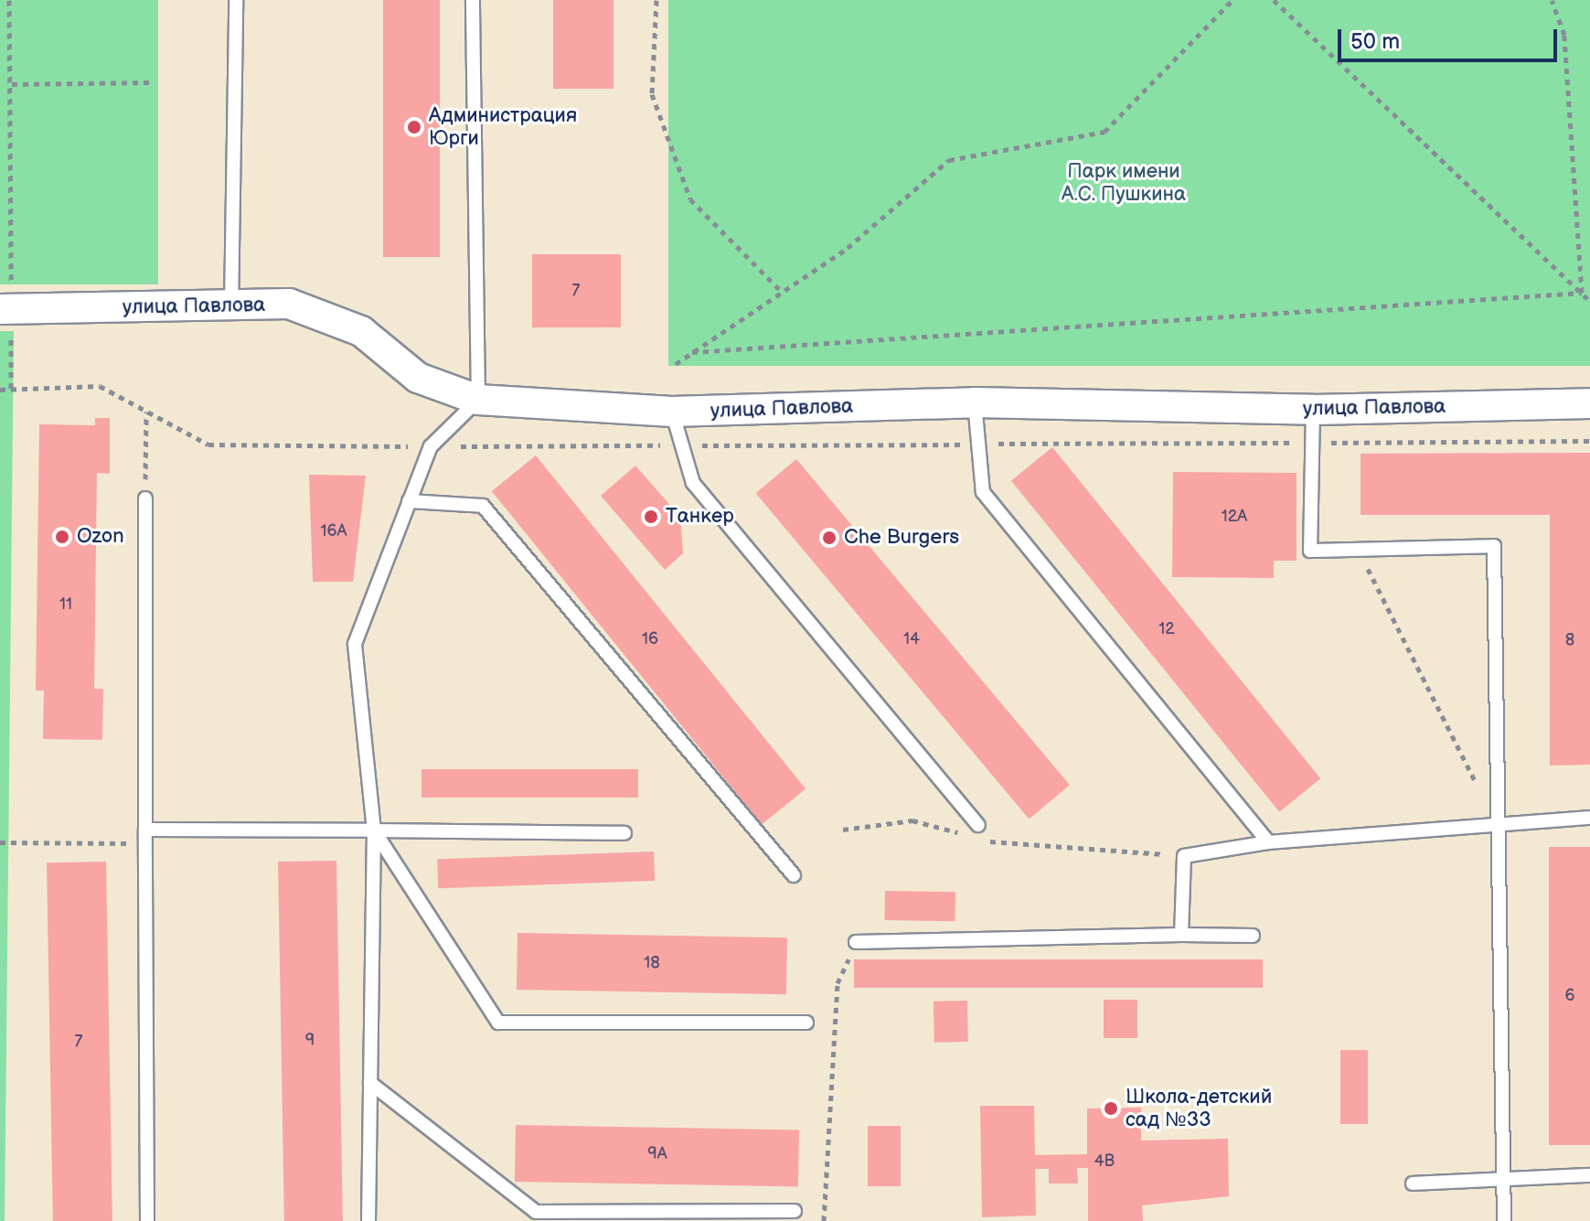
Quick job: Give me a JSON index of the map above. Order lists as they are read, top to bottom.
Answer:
{
  "streets": {
    "street": ["улица Павлова"]
  },
  "parks": ["Парк имени А.С. Пушкина"],
  "places": [
    "Администрация Юрги",
    "Танкер",
    "Ozon",
    "Che Burgers",
    "Школа-детский сад №33"
  ],
  "house_numbers": [
    "7",
    "12А",
    "16А",
    "11",
    "12",
    "16",
    "14",
    "8",
    "18",
    "6",
    "9",
    "7",
    "9А",
    "4В"
  ],
  "scale_bar": "50 m"
}
